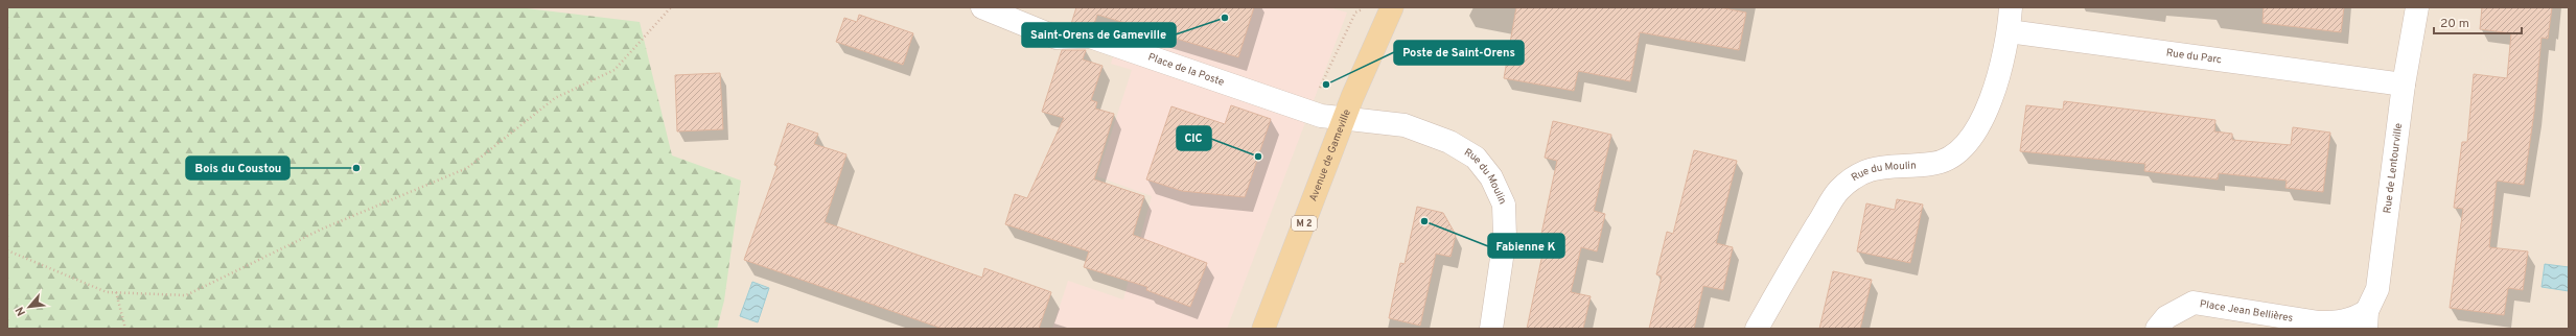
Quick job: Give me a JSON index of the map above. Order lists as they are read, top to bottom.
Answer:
{
  "streets": {
    "main road": ["Avenue de Gameville", "M 2"],
    "street": [
      "Rue du Parc",
      "Place de la Poste",
      "Rue de Lentourville",
      "Rue du Moulin",
      "Place Jean Bellières"
    ]
  },
  "crossings": [
    ["Rue du Parc", "Rue de Lentourville"],
    ["Rue du Parc", "Rue du Moulin"],
    ["Place de la Poste", "Avenue de Gameville"],
    ["Place de la Poste", "Rue du Moulin"],
    ["Avenue de Gameville", "Rue du Moulin"],
    ["Rue de Lentourville", "Place Jean Bellières"]
  ],
  "places": [
    "Saint-Orens de Gameville",
    "Poste de Saint-Orens",
    "CIC",
    "Bois du Coustou",
    "Fabienne K"
  ],
  "scale_bar": "20 m",
  "north": "bottom left"
}
